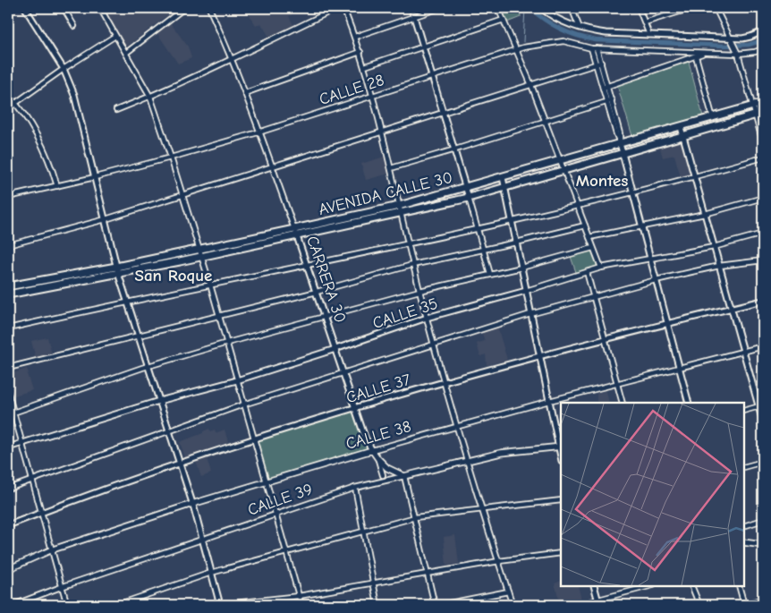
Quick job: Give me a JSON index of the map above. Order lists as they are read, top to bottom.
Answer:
{
  "streets": {
    "highway": ["AVENIDA CALLE 30"],
    "main road": ["CARRERA 30", "CALLE 38", "CALLE 39"],
    "street": ["CALLE 28", "CALLE 35", "CALLE 37"]
  },
  "crossings": [
    ["CALLE 28", "CARRERA 30"],
    ["AVENIDA CALLE 30", "CARRERA 30"],
    ["CARRERA 30", "CALLE 35"],
    ["CARRERA 30", "CALLE 37"],
    ["CARRERA 30", "CALLE 38"],
    ["CARRERA 30", "CALLE 39"]
  ],
  "districts": ["Montes", "San Roque"]
}
